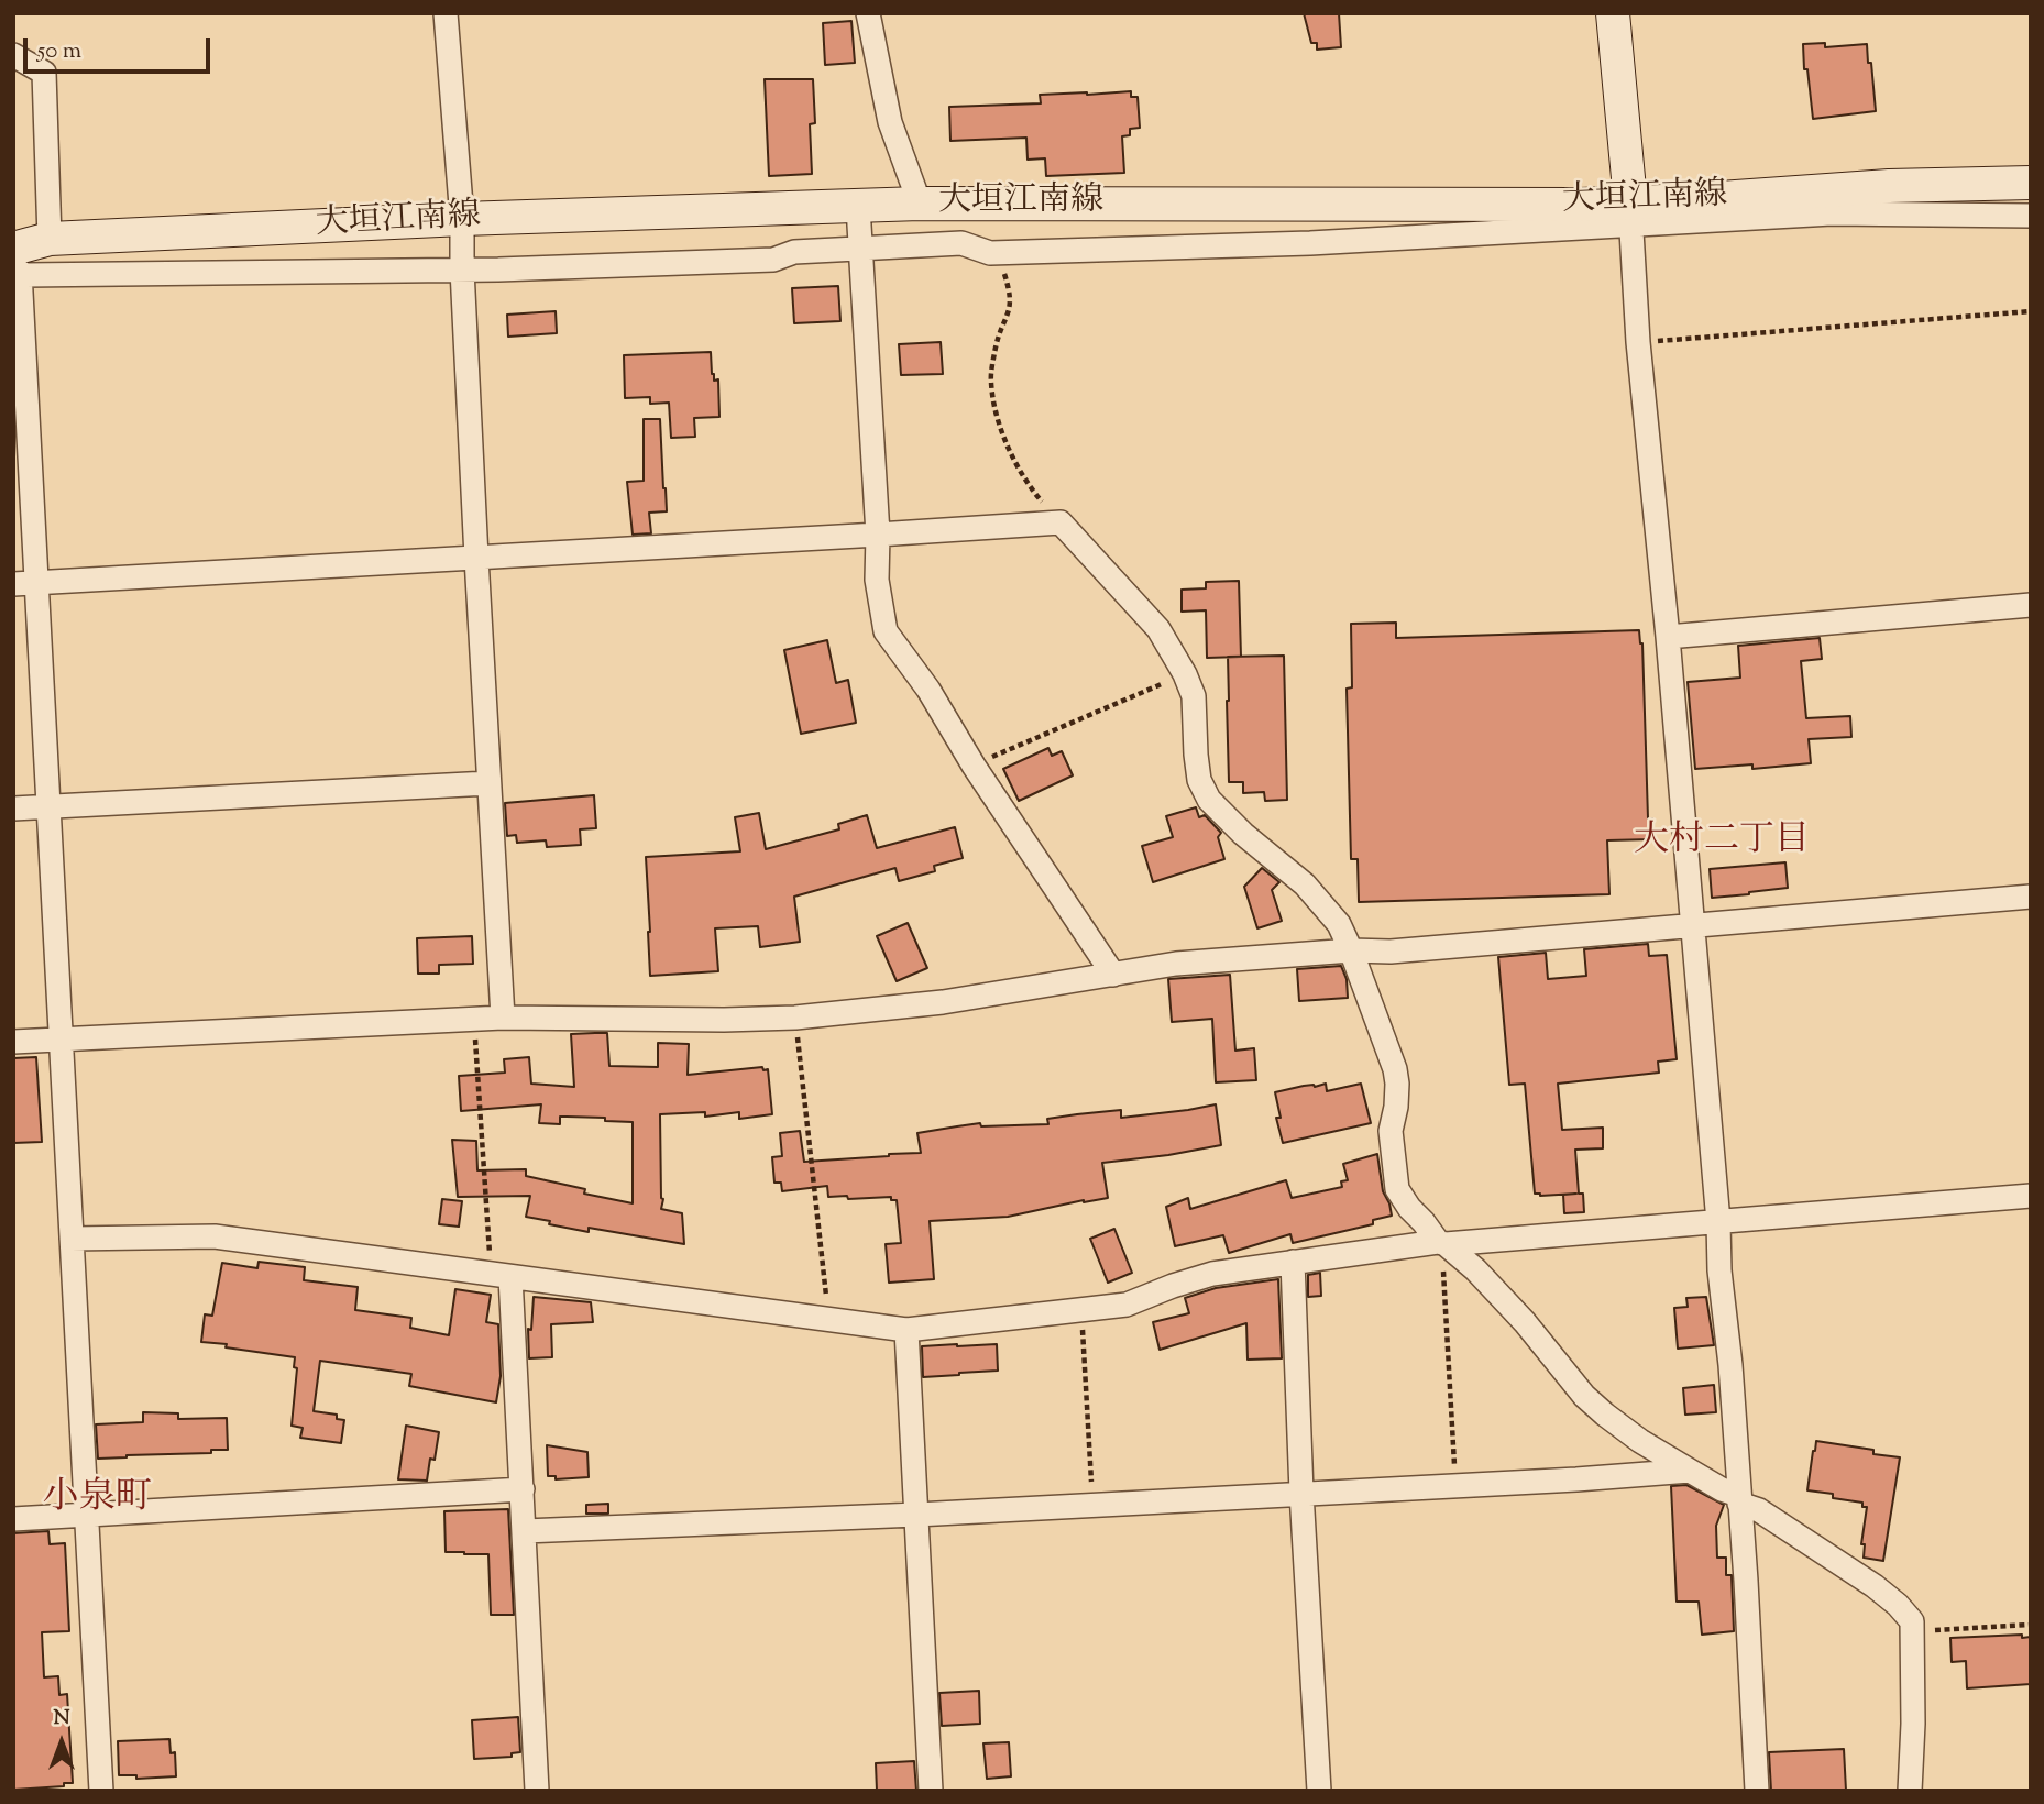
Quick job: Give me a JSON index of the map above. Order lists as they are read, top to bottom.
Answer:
{
  "streets": {
    "main road": ["大垣江南線"]
  },
  "districts": ["大村二丁目", "小泉町"],
  "scale_bar": "50 m",
  "north": "top"
}
